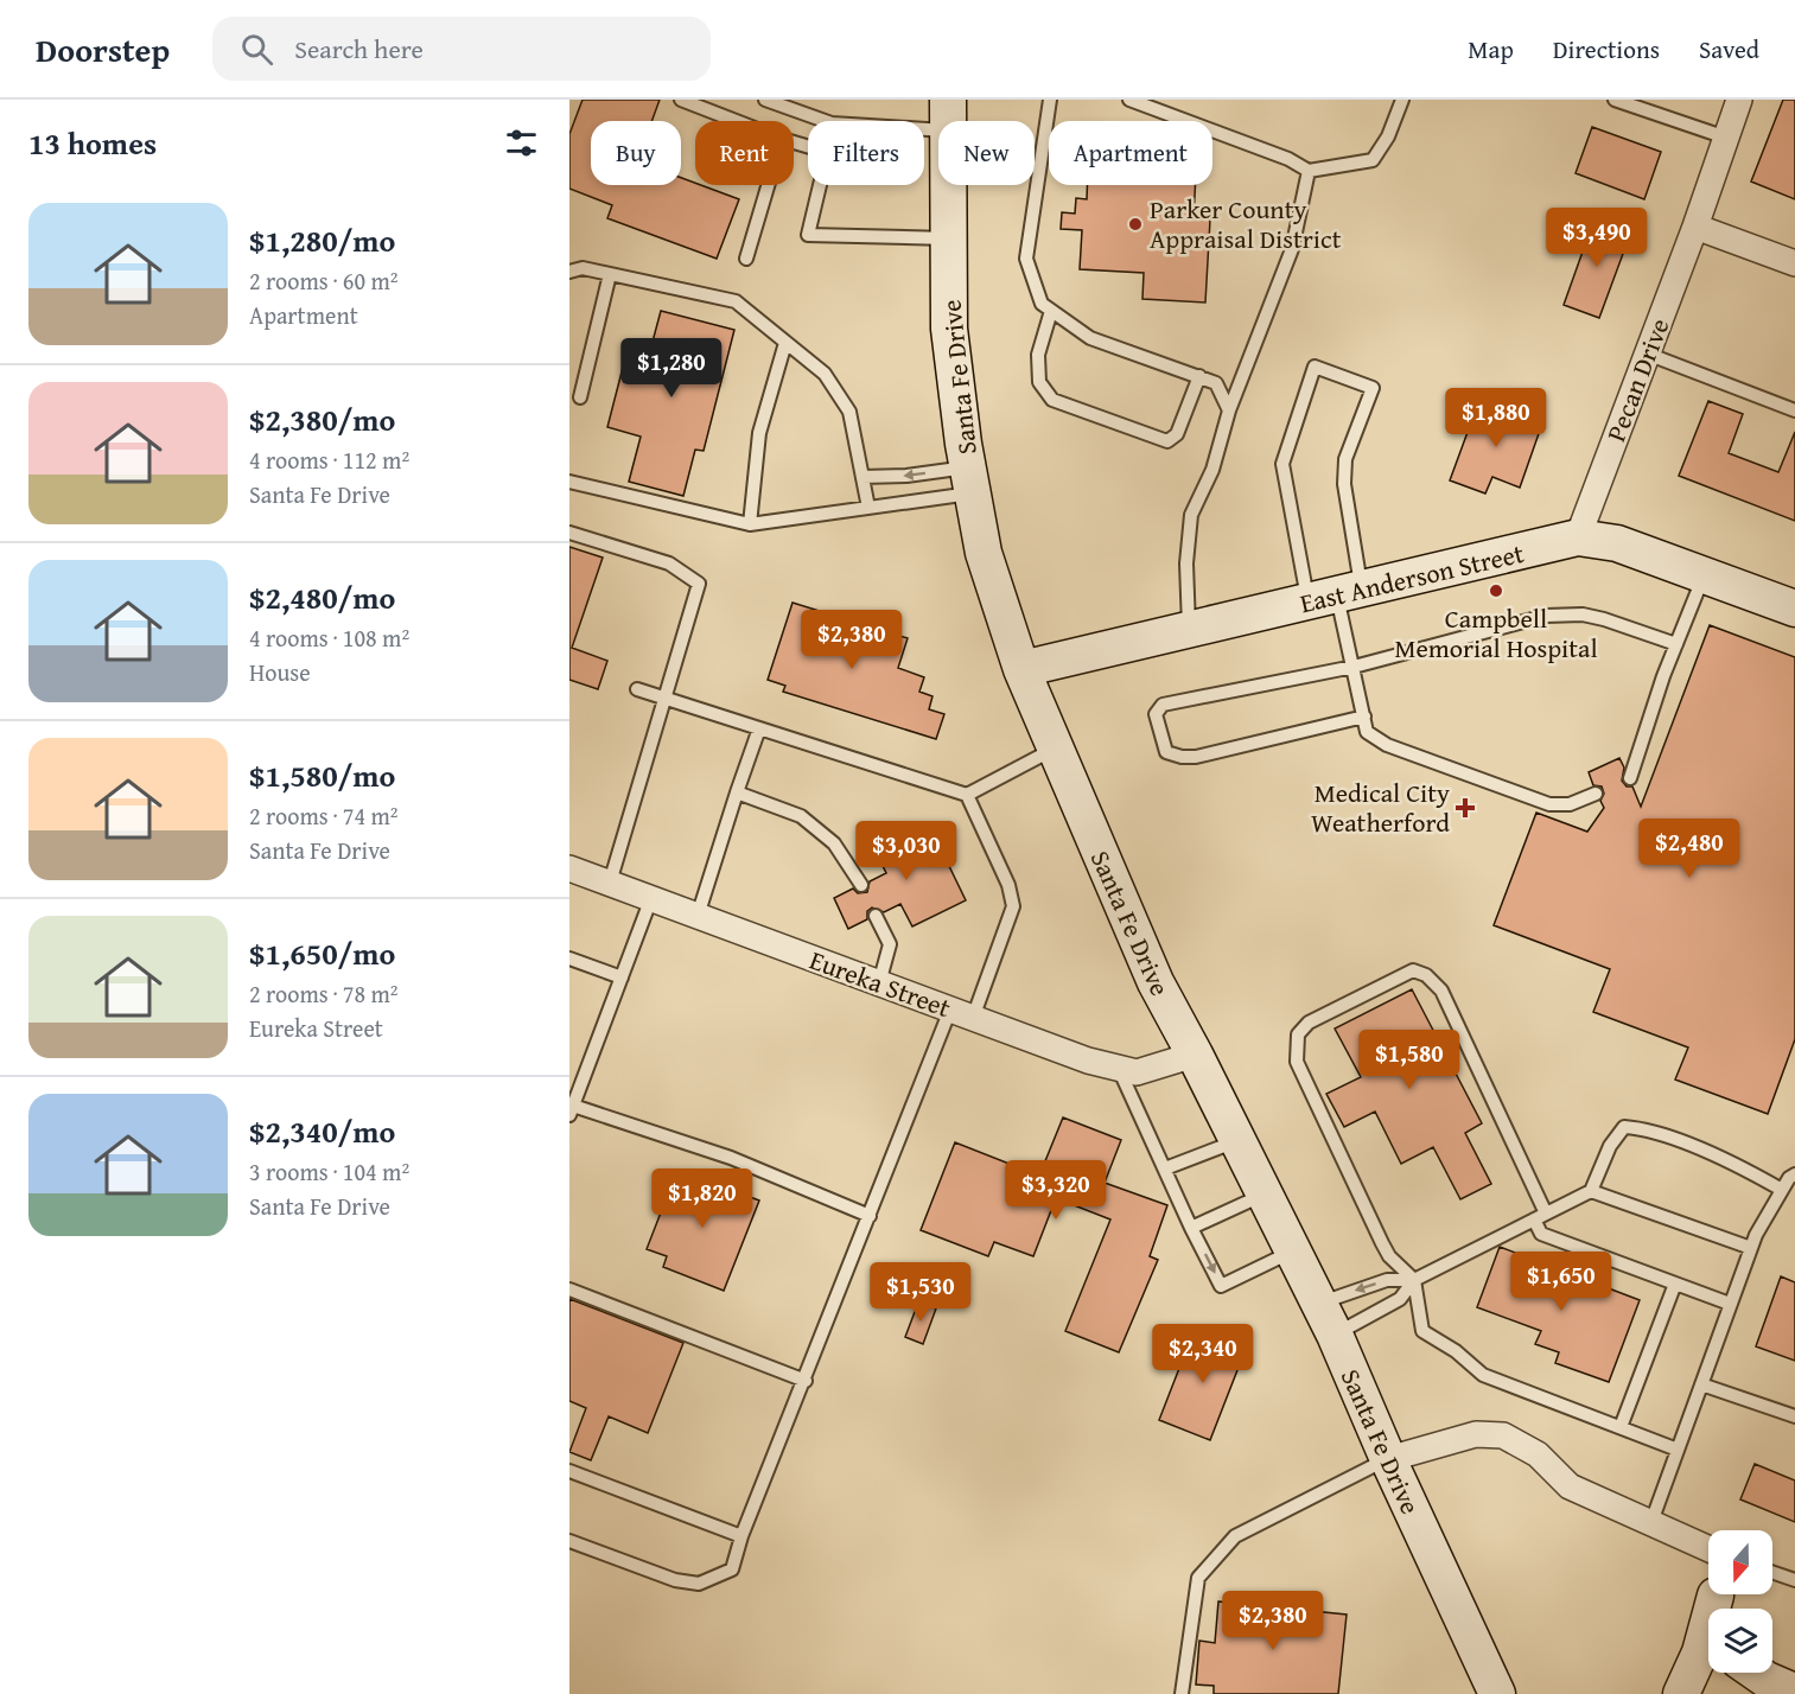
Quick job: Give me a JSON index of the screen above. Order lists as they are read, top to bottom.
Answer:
{
  "streets": {
    "main road": ["Santa Fe Drive", "East Anderson Street"],
    "street": ["Pecan Drive", "Eureka Street"]
  },
  "crossings": [
    ["Santa Fe Drive", "East Anderson Street"],
    ["Santa Fe Drive", "Eureka Street"],
    ["Pecan Drive", "East Anderson Street"]
  ],
  "places": {
    "other": ["Parker County Appraisal District", "Campbell Memorial Hospital"],
    "health": ["Medical City Weatherford"]
  },
  "north": "bottom",
  "page": {
    "header": "Doorstep",
    "search": "Search here",
    "nav": ["Map", "Directions", "Saved"],
    "heading": "13 homes",
    "chip": [
      "Buy",
      "Rent",
      "Filters",
      "New",
      "Apartment"
    ],
    "list": [
      {
        "name": "$1,280/mo",
        "note": "2 rooms · 60 m² · Apartment"
      },
      {
        "name": "$2,380/mo",
        "note": "4 rooms · 112 m² · Santa Fe Drive"
      },
      {
        "name": "$2,480/mo",
        "note": "4 rooms · 108 m² · House"
      },
      {
        "name": "$1,580/mo",
        "note": "2 rooms · 74 m² · Santa Fe Drive"
      },
      {
        "name": "$1,650/mo",
        "note": "2 rooms · 78 m² · Eureka Street"
      },
      {
        "name": "$2,340/mo",
        "note": "3 rooms · 104 m² · Santa Fe Drive"
      }
    ],
    "price": [
      "$3,490",
      "$1,280",
      "$1,880",
      "$2,380",
      "$2,480",
      "$3,030",
      "$1,580",
      "$3,320",
      "$1,820",
      "$1,650",
      "$1,530",
      "$2,340",
      "$2,380"
    ]
  }
}
